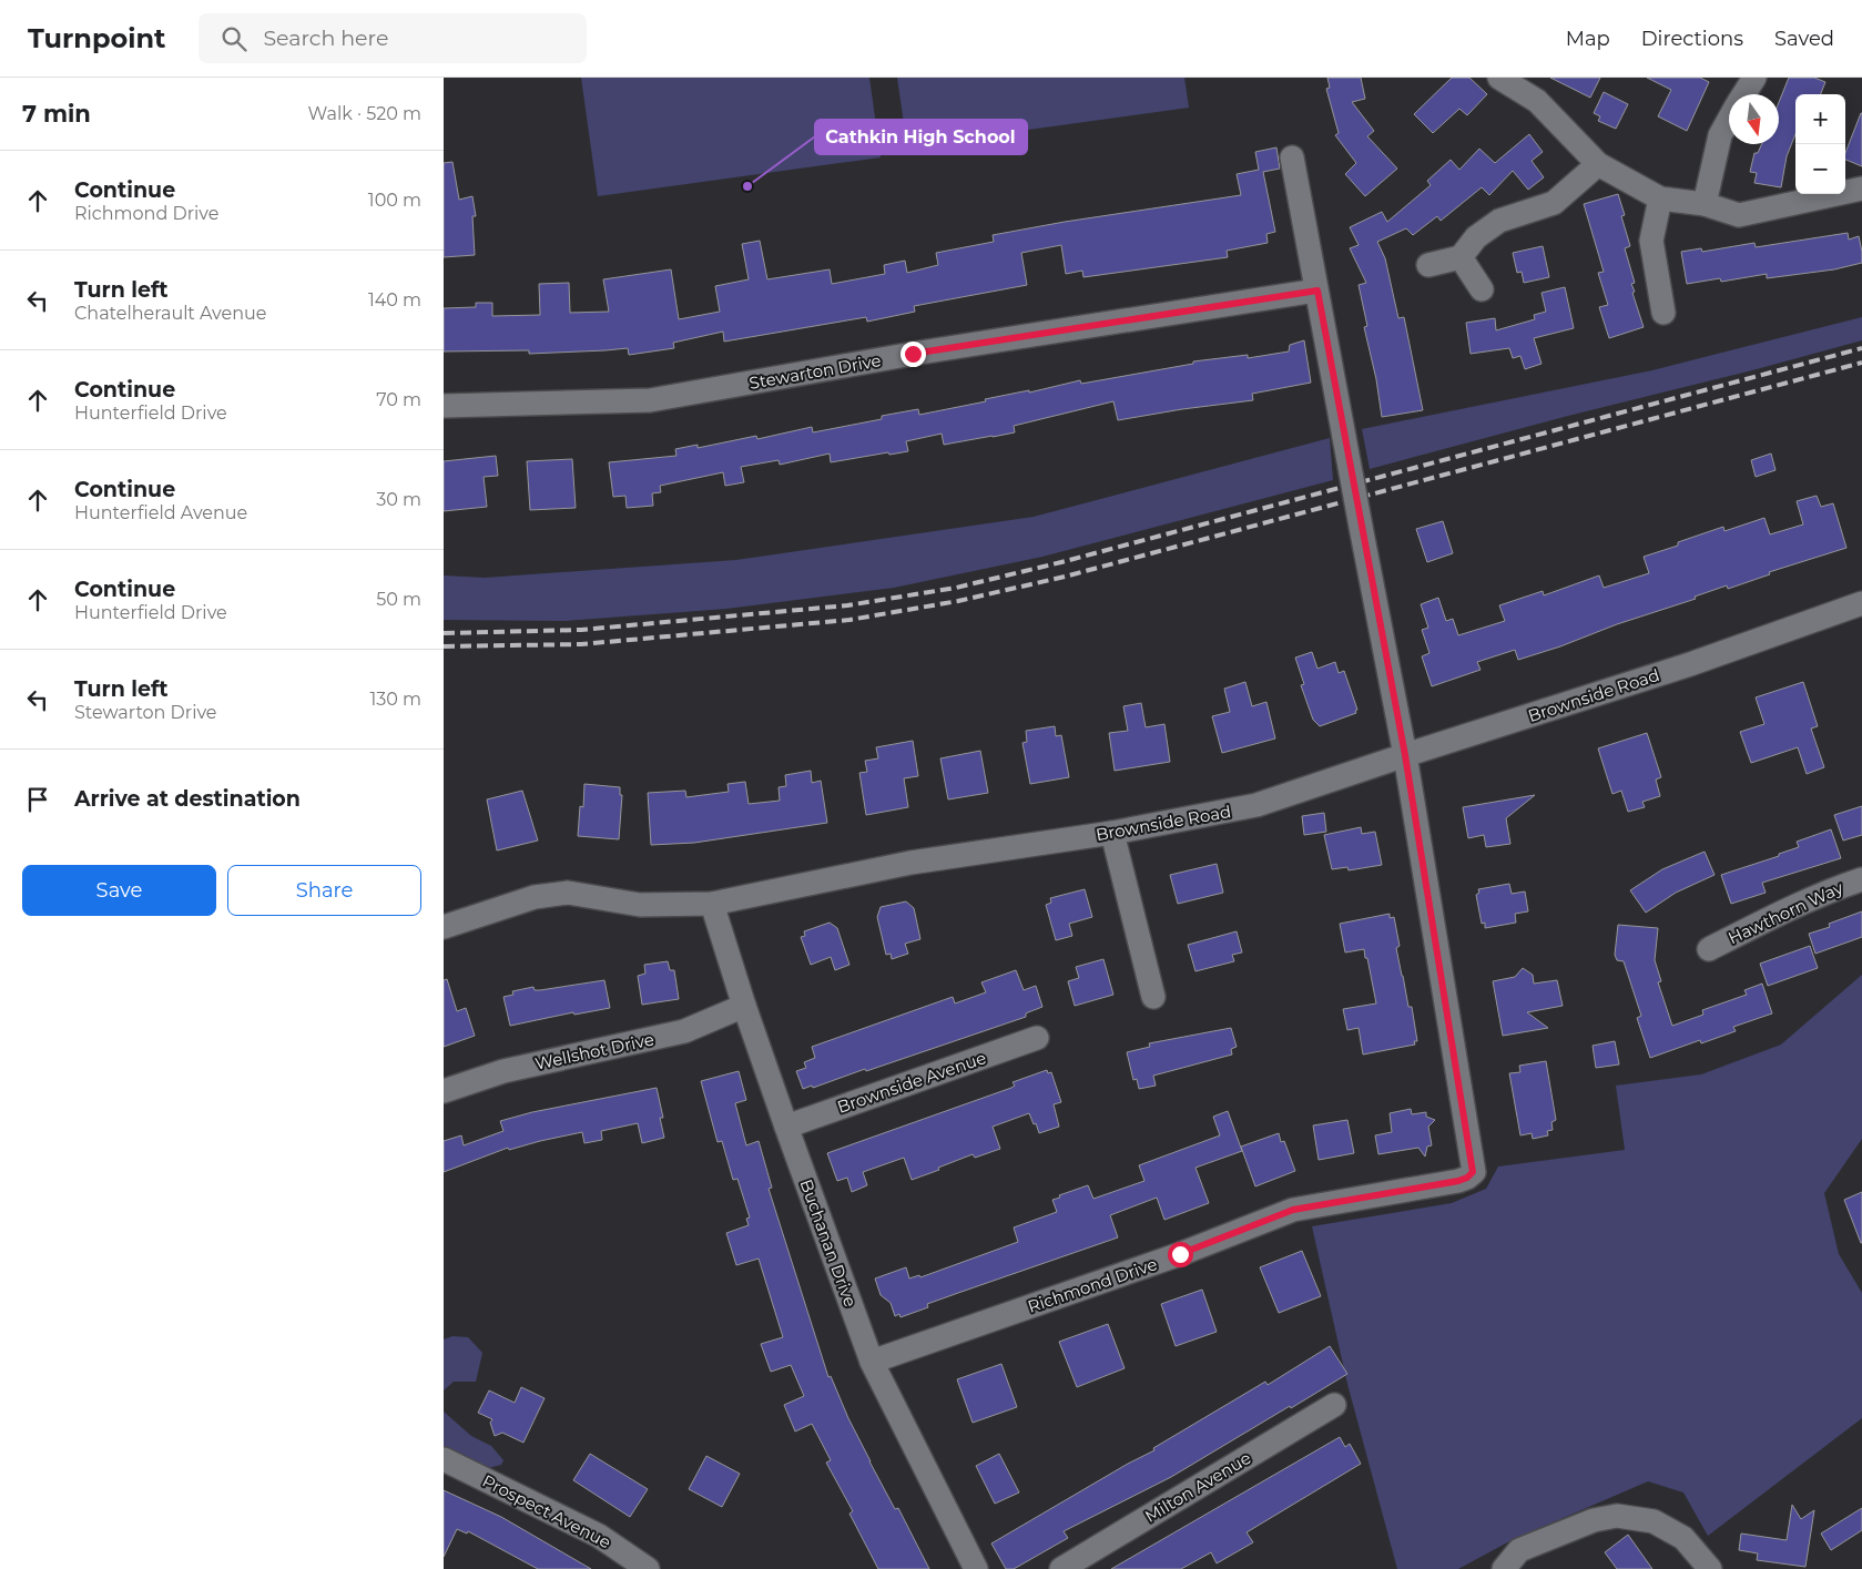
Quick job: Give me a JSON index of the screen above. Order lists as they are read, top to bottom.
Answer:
{
  "streets": {
    "street": [
      "Stewarton Drive",
      "Brownside Road",
      "Hawthorn Way",
      "Wellshot Drive",
      "Brownside Avenue",
      "Buchanan Drive",
      "Richmond Drive",
      "Milton Avenue",
      "Prospect Avenue"
    ]
  },
  "crossings": [
    ["Brownside Road", "Buchanan Drive"],
    ["Brownside Road", "Richmond Drive"],
    ["Wellshot Drive", "Buchanan Drive"],
    ["Brownside Avenue", "Buchanan Drive"],
    ["Buchanan Drive", "Richmond Drive"]
  ],
  "places": ["Cathkin High School"],
  "north": "bottom",
  "page": {
    "header": "Turnpoint",
    "search": "Search here",
    "nav": ["Map", "Directions", "Saved"],
    "heading": ["7 min", "Walk · 520 m"],
    "map_buttons": ["+", "−"],
    "list": [
      ["Continue", "Richmond Drive", "100 m"],
      ["Turn left", "Chatelherault Avenue", "140 m"],
      ["Continue", "Hunterfield Drive", "70 m"],
      ["Continue", "Hunterfield Avenue", "30 m"],
      ["Continue", "Hunterfield Drive", "50 m"],
      ["Turn left", "Stewarton Drive", "130 m"],
      "Arrive at destination"
    ],
    "buttons": ["Save", "Share"]
  }
}
